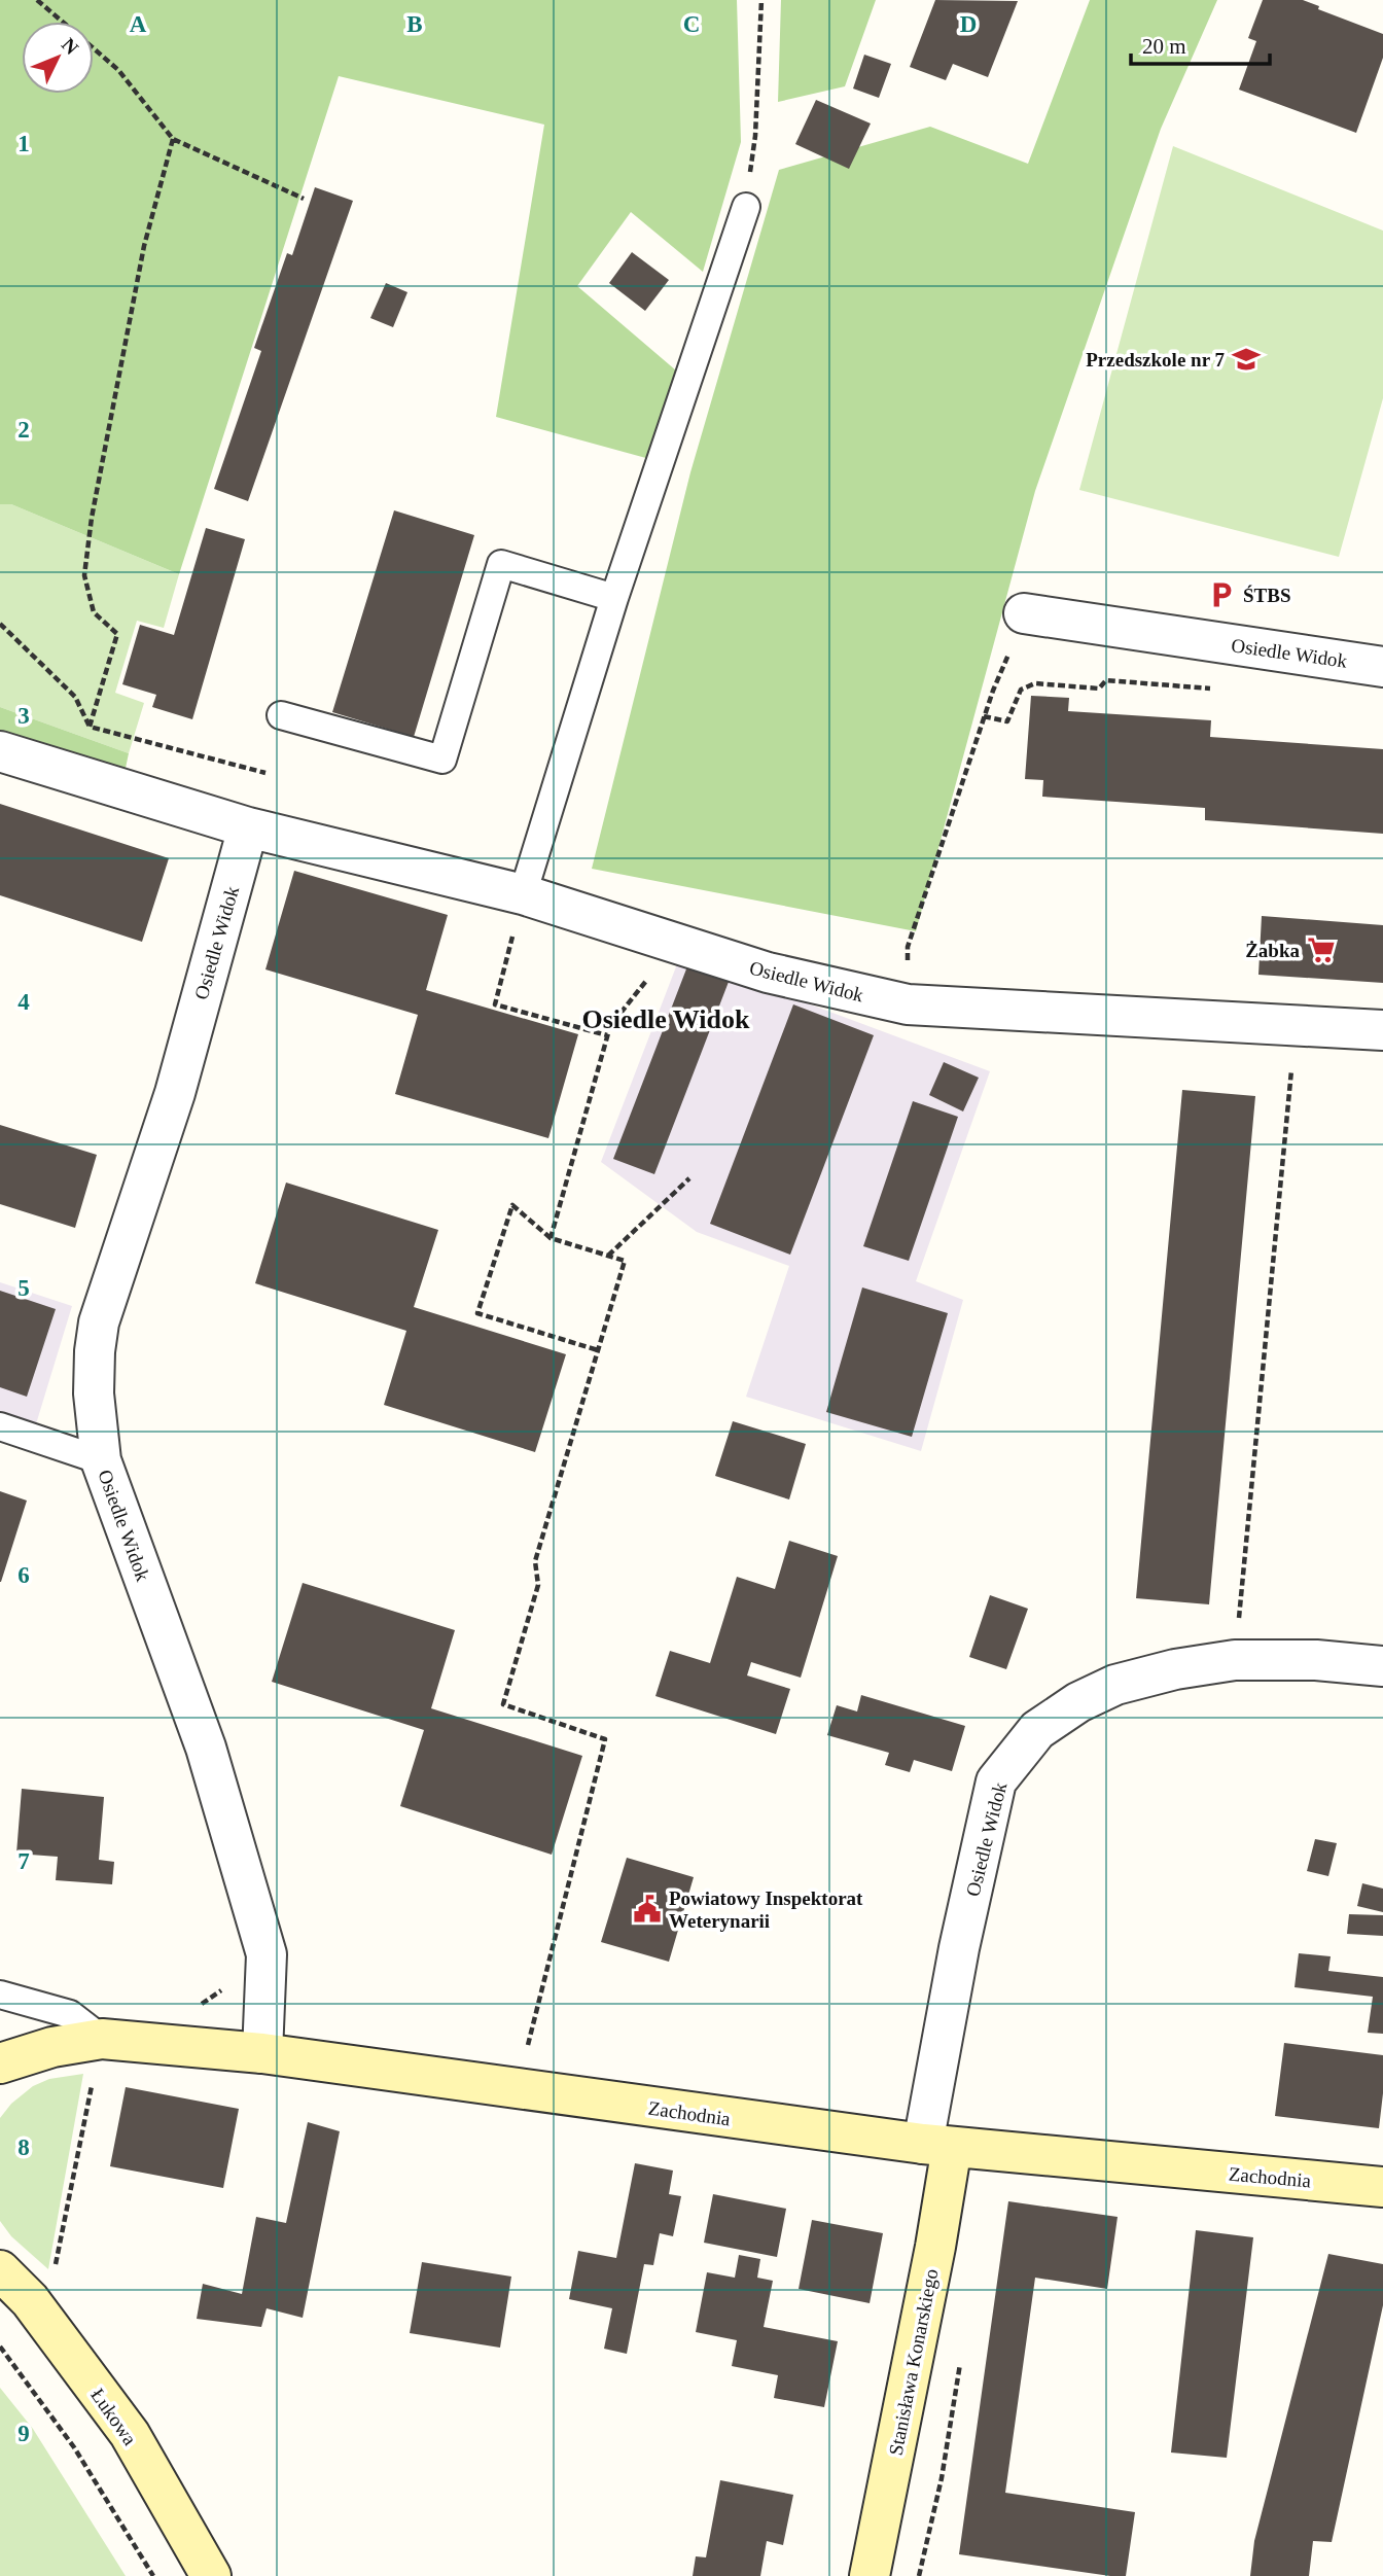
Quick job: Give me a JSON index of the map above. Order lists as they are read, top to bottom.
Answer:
{
  "streets": {
    "street": [
      "Osiedle Widok",
      "Zachodnia",
      "Stanisława Konarskiego",
      "Łukowa"
    ]
  },
  "crossings": [
    ["Osiedle Widok", "Zachodnia"],
    ["Osiedle Widok", "Stanisława Konarskiego"],
    ["Zachodnia", "Stanisława Konarskiego"]
  ],
  "districts": ["Osiedle Widok"],
  "places": {
    "school or university": ["Przedszkole nr 7"],
    "parking": ["ŚTBS"],
    "supermarket": ["Żabka"],
    "public building": ["Powiatowy Inspektorat Weterynarii"]
  },
  "scale_bar": "20 m",
  "north": "top right",
  "grid": {
    "columns": [
      "A",
      "B",
      "C",
      "D"
    ],
    "rows": [
      "1",
      "2",
      "3",
      "4",
      "5",
      "6",
      "7",
      "8",
      "9"
    ]
  }
}
